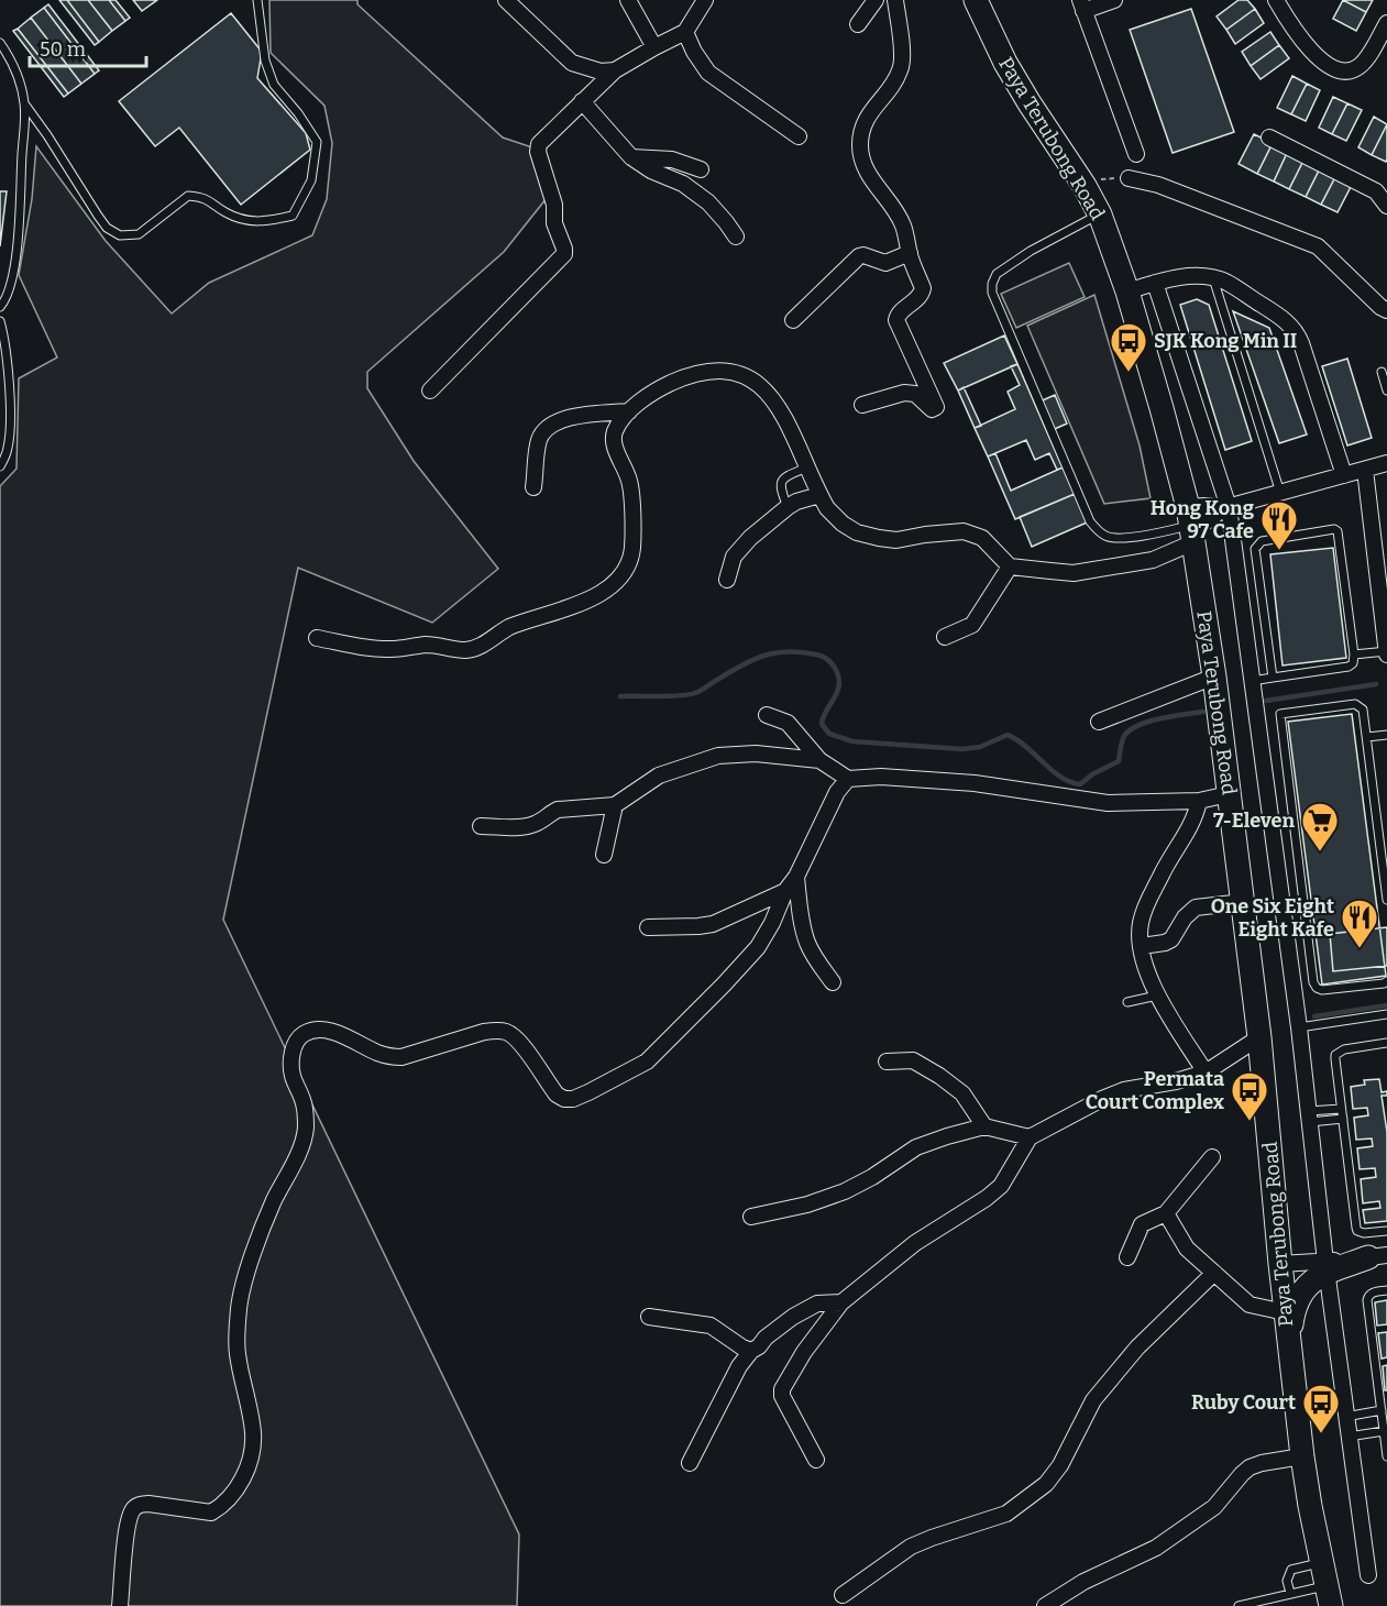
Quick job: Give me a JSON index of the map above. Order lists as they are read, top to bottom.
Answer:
{
  "streets": {
    "main road": ["Paya Terubong Road"]
  },
  "places": {
    "bus stop": ["SJK Kong Min II", "Permata Court Complex", "Ruby Court"],
    "restaurant": ["Hong Kong 97 Cafe", "One Six Eight Eight Kafe"],
    "supermarket": ["7-Eleven"]
  },
  "scale_bar": "50 m"
}
